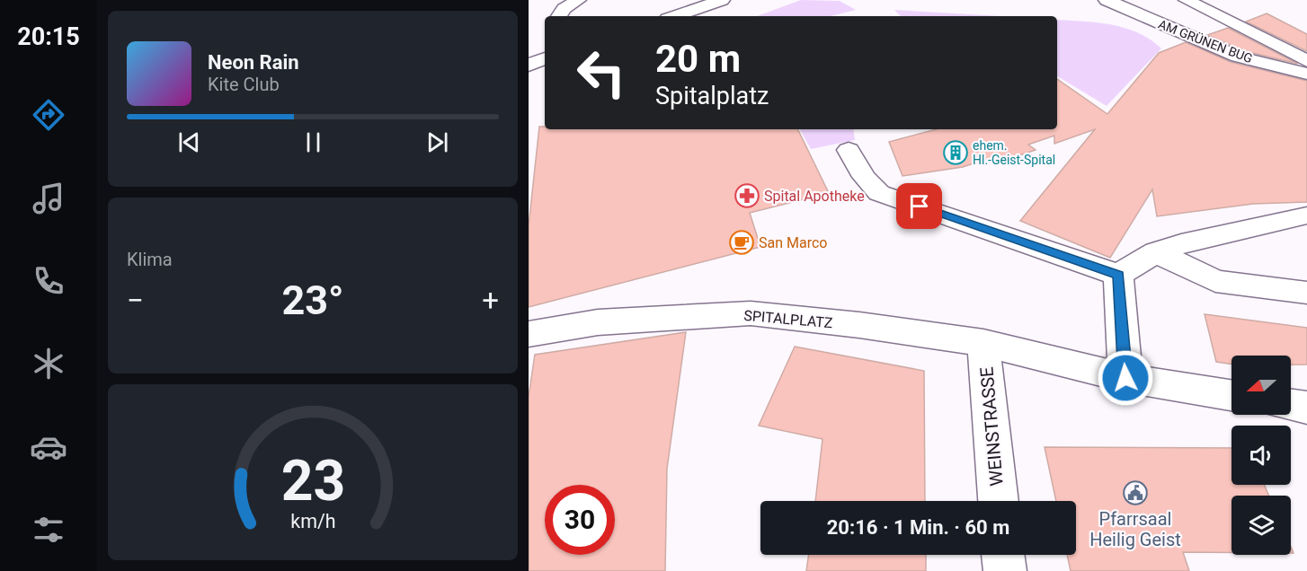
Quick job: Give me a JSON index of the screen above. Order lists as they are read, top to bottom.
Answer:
{
  "streets": {
    "street": ["AM GRÜNEN BUG", "SPITALPLATZ", "WEINSTRASSE"]
  },
  "crossings": [
    ["SPITALPLATZ", "WEINSTRASSE"]
  ],
  "places": {
    "building": ["ehem. Hl.-Geist-Spital"],
    "pharmacy": ["Spital Apotheke"],
    "cafe": ["San Marco"],
    "public building": ["Pfarrsaal Heilig Geist"]
  },
  "north": "left",
  "page": {
    "tabs": "20:15",
    "turn": ["20 m", "Spitalplatz"],
    "song": ["Neon Rain", "Kite Club"],
    "tile": "Klima",
    "heat": ["−", "23°", "+"],
    "limit": "30",
    "trip": "20:16 · 1 Min. · 60 m",
    "gauge": ["23", "km/h"]
  }
}
